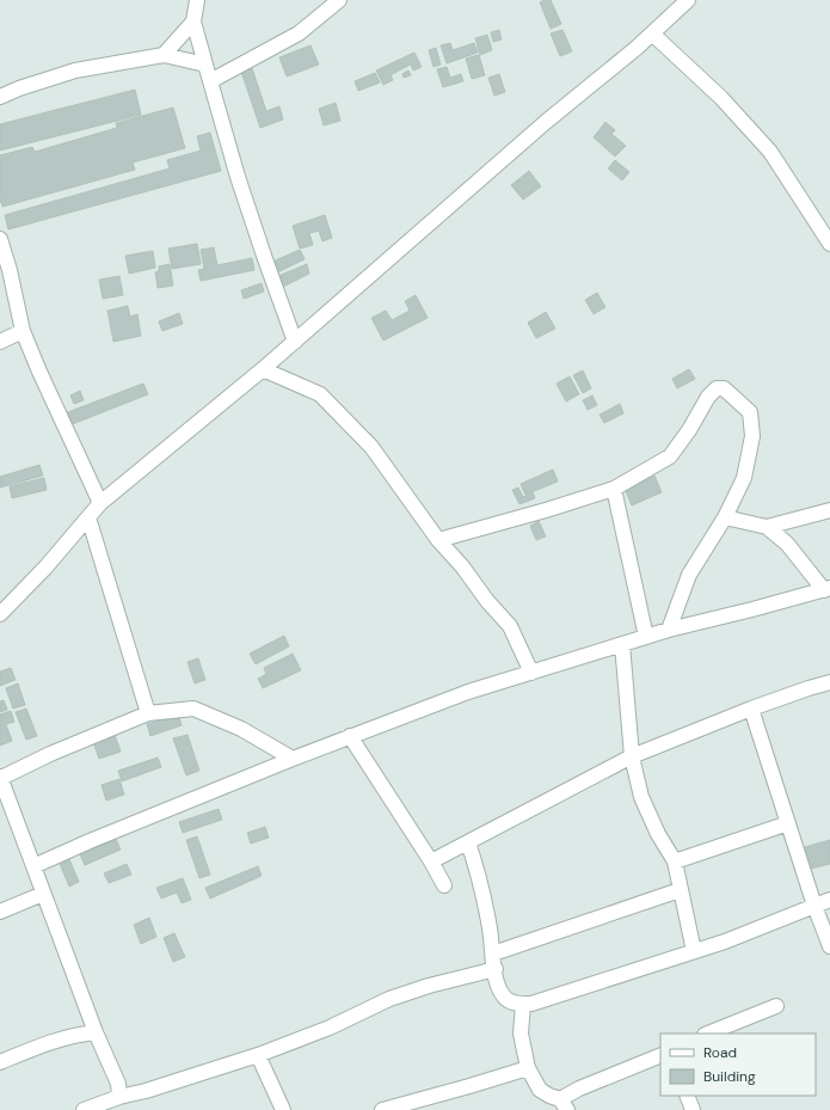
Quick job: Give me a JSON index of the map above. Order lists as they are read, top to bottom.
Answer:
{
  "legend": ["Road", "Building"]
}
